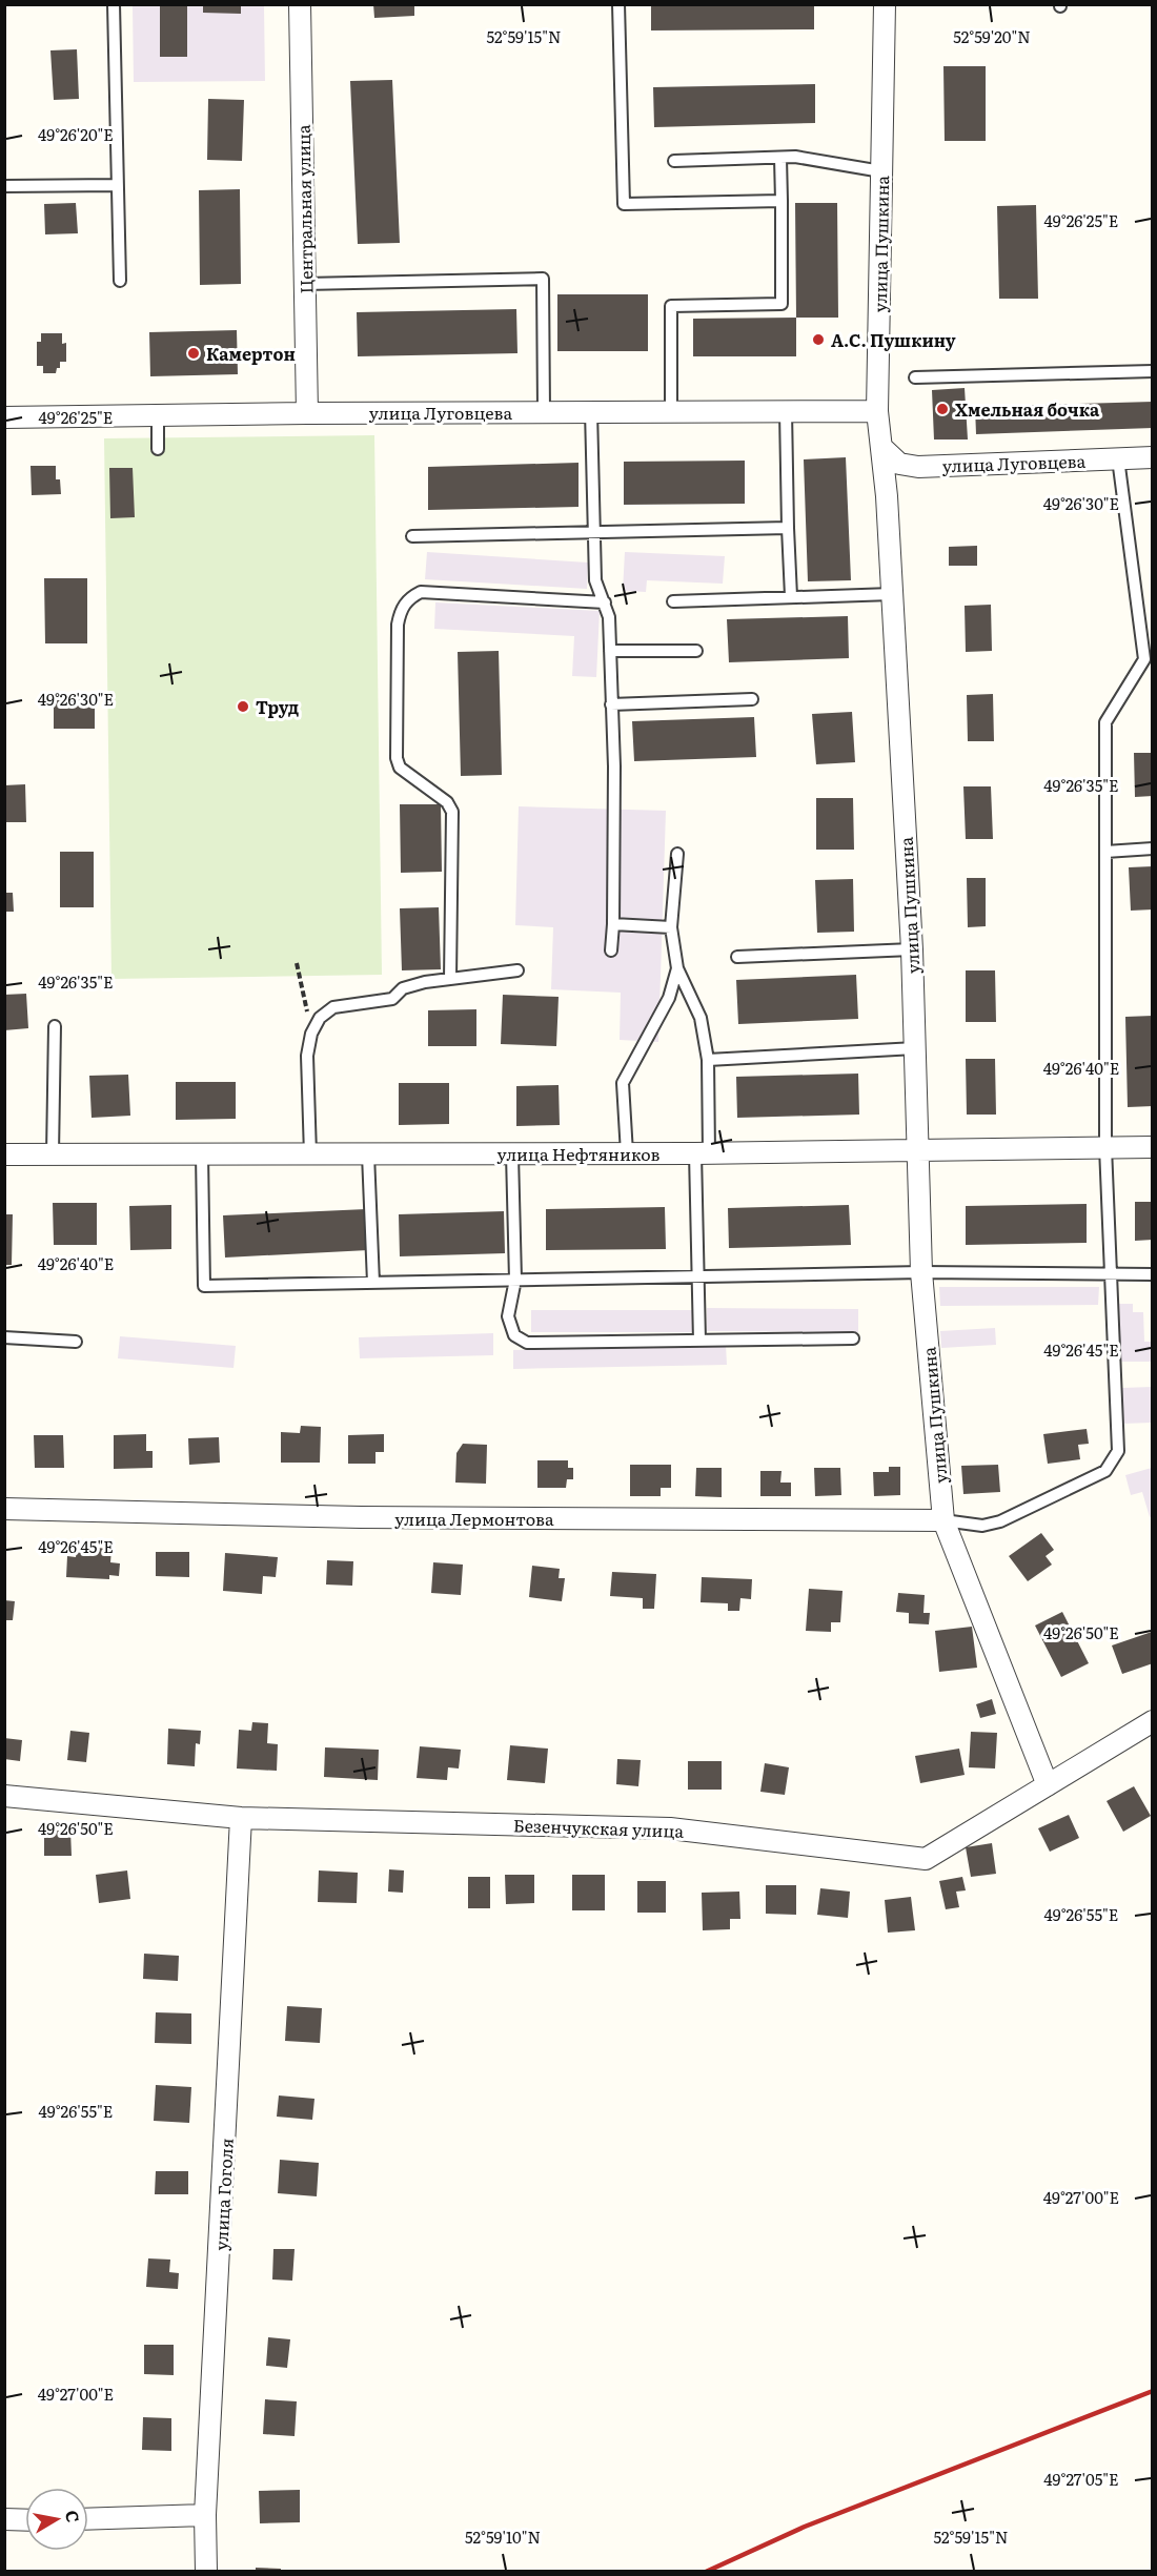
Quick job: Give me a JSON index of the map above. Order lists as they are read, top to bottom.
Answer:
{
  "streets": {
    "street": [
      "Центральная улица",
      "улица Пушкина",
      "улица Луговцева",
      "улица Нефтяников",
      "улица Лермонтова",
      "Безенчукская улица",
      "улица Гоголя"
    ]
  },
  "crossings": [
    ["Центральная улица", "улица Луговцева"],
    ["улица Пушкина", "улица Луговцева"],
    ["улица Пушкина", "улица Нефтяников"],
    ["улица Пушкина", "улица Лермонтова"],
    ["улица Пушкина", "Безенчукская улица"],
    ["Безенчукская улица", "улица Гоголя"]
  ],
  "places": [
    "А.С. Пушкину",
    "Камертон",
    "Хмельная бочка",
    "Труд"
  ],
  "north": "right",
  "coordinates": [
    "52°59'20\"N",
    "52°59'15\"N",
    "49°26'20\"E",
    "49°26'25\"E",
    "49°26'30\"E",
    "49°26'35\"E",
    "49°26'40\"E",
    "49°26'45\"E",
    "49°26'50\"E",
    "49°26'55\"E",
    "49°27'00\"E",
    "49°27'05\"E",
    "52°59'10\"N"
  ]
}
